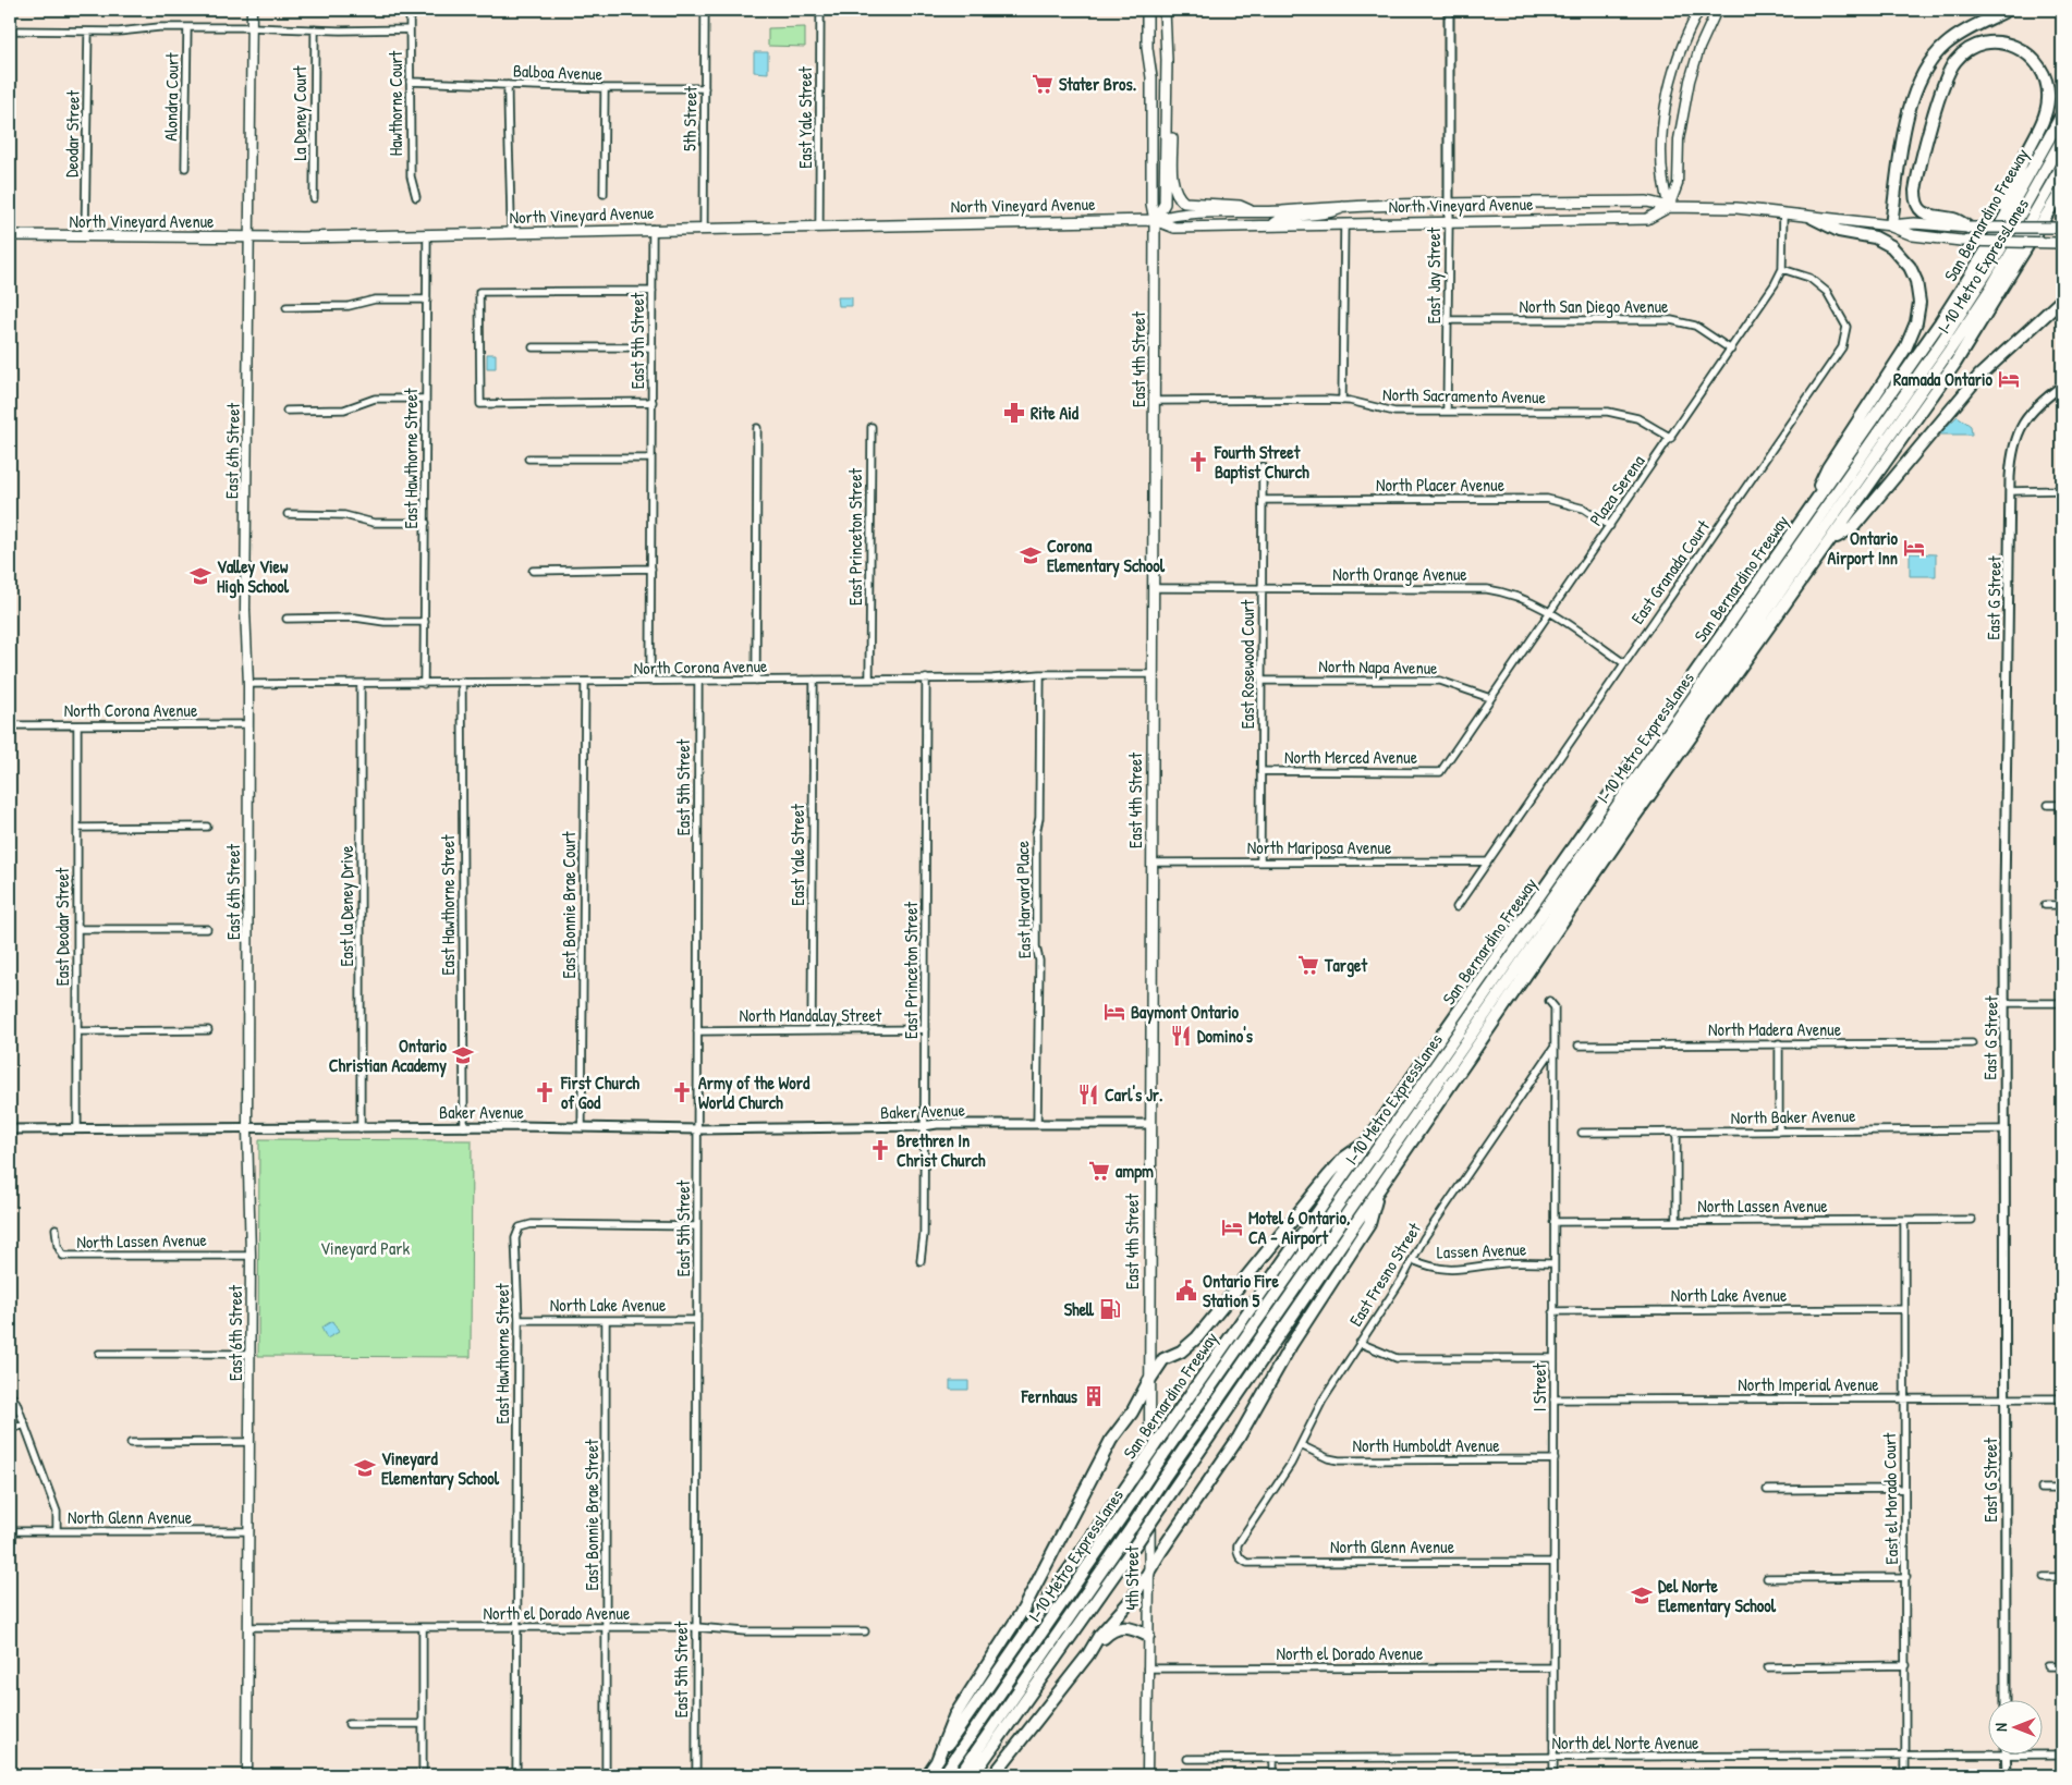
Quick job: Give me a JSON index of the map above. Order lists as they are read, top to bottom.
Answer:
{
  "streets": {
    "highway": ["San Bernardino Freeway", "I-10 Metro ExpressLanes"],
    "main road": [
      "North Vineyard Avenue",
      "East 4th Street",
      "East 6th Street",
      "4th Street"
    ],
    "street": [
      "Balboa Avenue",
      "Alondra Court",
      "Hawthorne Court",
      "La Deney Court",
      "East Yale Street",
      "5th Street",
      "Deodar Street",
      "East Jay Street",
      "North San Diego Avenue",
      "East 5th Street",
      "North Sacramento Avenue",
      "East Hawthorne Street",
      "North Placer Avenue",
      "Plaza Serena",
      "East Princeton Street",
      "East Granada Court",
      "North Orange Avenue",
      "East G Street",
      "East Rosewood Court",
      "North Corona Avenue",
      "North Napa Avenue",
      "North Merced Avenue",
      "North Mariposa Avenue",
      "East Harvard Place",
      "East Bonnie Brae Court",
      "East la Deney Drive",
      "East Deodar Street",
      "North Mandalay Street",
      "North Madera Avenue",
      "Baker Avenue",
      "North Baker Avenue",
      "North Lassen Avenue",
      "Lassen Avenue",
      "East Fresno Street",
      "North Lake Avenue",
      "North Imperial Avenue",
      "I Street",
      "North Humboldt Avenue",
      "East el Morado Court",
      "East Bonnie Brae Street",
      "North Glenn Avenue",
      "North el Dorado Avenue",
      "North del Norte Avenue"
    ]
  },
  "crossings": [
    ["Balboa Avenue", "Hawthorne Court"],
    ["Balboa Avenue", "5th Street"],
    ["East Yale Street", "North Vineyard Avenue"],
    ["East Yale Street", "North Corona Avenue"],
    ["East Yale Street", "North Mandalay Street"],
    ["5th Street", "North Vineyard Avenue"],
    ["Deodar Street", "North Vineyard Avenue"],
    ["North Vineyard Avenue", "East Jay Street"],
    ["North Vineyard Avenue", "East 5th Street"],
    ["North Vineyard Avenue", "East 4th Street"],
    ["North Vineyard Avenue", "East 6th Street"],
    ["North Vineyard Avenue", "East Hawthorne Street"],
    ["North Vineyard Avenue", "Plaza Serena"],
    ["East Jay Street", "North San Diego Avenue"],
    ["East Jay Street", "North Sacramento Avenue"],
    ["North San Diego Avenue", "Plaza Serena"],
    ["East 5th Street", "East Hawthorne Street"],
    ["East 5th Street", "North Corona Avenue"],
    ["East 5th Street", "North Mandalay Street"],
    ["East 5th Street", "Baker Avenue"],
    ["East 5th Street", "North Lake Avenue"],
    ["East 5th Street", "North el Dorado Avenue"],
    ["East 4th Street", "North Sacramento Avenue"],
    ["East 4th Street", "North Orange Avenue"],
    ["East 4th Street", "North Corona Avenue"],
    ["East 4th Street", "North Mariposa Avenue"],
    ["East 4th Street", "Baker Avenue"],
    ["East 4th Street", "4th Street"],
    ["North Sacramento Avenue", "Plaza Serena"],
    ["East 6th Street", "North Corona Avenue"],
    ["East 6th Street", "Baker Avenue"],
    ["East 6th Street", "North Lassen Avenue"],
    ["East 6th Street", "North Glenn Avenue"],
    ["East 6th Street", "North el Dorado Avenue"],
    ["East Hawthorne Street", "North Corona Avenue"],
    ["East Hawthorne Street", "Baker Avenue"],
    ["East Hawthorne Street", "North Lake Avenue"],
    ["East Hawthorne Street", "North el Dorado Avenue"],
    ["North Placer Avenue", "Plaza Serena"],
    ["North Placer Avenue", "East Rosewood Court"],
    ["Plaza Serena", "East Granada Court"],
    ["Plaza Serena", "North Orange Avenue"],
    ["Plaza Serena", "North Napa Avenue"],
    ["Plaza Serena", "North Merced Avenue"],
    ["East Princeton Street", "North Corona Avenue"],
    ["East Princeton Street", "North Mandalay Street"],
    ["East Princeton Street", "Baker Avenue"],
    ["East Granada Court", "North Orange Avenue"],
    ["East Granada Court", "North Mariposa Avenue"],
    ["North Orange Avenue", "East Rosewood Court"],
    ["East G Street", "North Baker Avenue"],
    ["East G Street", "North Imperial Avenue"],
    ["East Rosewood Court", "North Napa Avenue"],
    ["East Rosewood Court", "North Merced Avenue"],
    ["East Rosewood Court", "North Mariposa Avenue"],
    ["North Corona Avenue", "East Harvard Place"],
    ["North Corona Avenue", "East Bonnie Brae Court"],
    ["North Corona Avenue", "East la Deney Drive"],
    ["North Corona Avenue", "East Deodar Street"],
    ["East Harvard Place", "Baker Avenue"],
    ["East Bonnie Brae Court", "Baker Avenue"],
    ["East la Deney Drive", "Baker Avenue"],
    ["East Deodar Street", "Baker Avenue"],
    ["North Lassen Avenue", "I Street"],
    ["North Lassen Avenue", "East el Morado Court"],
    ["Lassen Avenue", "East Fresno Street"],
    ["Lassen Avenue", "I Street"],
    ["East Fresno Street", "I Street"],
    ["East Fresno Street", "North Humboldt Avenue"],
    ["East Fresno Street", "North Glenn Avenue"],
    ["North Lake Avenue", "I Street"],
    ["North Lake Avenue", "East el Morado Court"],
    ["North Lake Avenue", "East Bonnie Brae Street"],
    ["North Imperial Avenue", "I Street"],
    ["North Imperial Avenue", "East el Morado Court"],
    ["I Street", "North Humboldt Avenue"],
    ["I Street", "North Glenn Avenue"],
    ["I Street", "North el Dorado Avenue"],
    ["I Street", "North del Norte Avenue"],
    ["East el Morado Court", "North del Norte Avenue"],
    ["East Bonnie Brae Street", "North el Dorado Avenue"],
    ["4th Street", "North el Dorado Avenue"]
  ],
  "parks": ["Vineyard Park"],
  "places": {
    "supermarket": ["Stater Bros.", "Target", "ampm"],
    "hotel": [
      "Ramada Ontario",
      "Ontario Airport Inn",
      "Baymont Ontario",
      "Motel 6 Ontario, CA - Airport"
    ],
    "pharmacy": ["Rite Aid"],
    "church": [
      "Fourth Street Baptist Church",
      "First Church of God",
      "Army of the Word World Church",
      "Brethren In Christ Church"
    ],
    "school or university": [
      "Corona Elementary School",
      "Valley View High School",
      "Ontario Christian Academy",
      "Vineyard Elementary School",
      "Del Norte Elementary School"
    ],
    "restaurant": ["Domino's", "Carl's Jr."],
    "public building": ["Ontario Fire Station 5"],
    "fuel station": ["Shell"],
    "building": ["Fernhaus"]
  },
  "north": "left"
}
